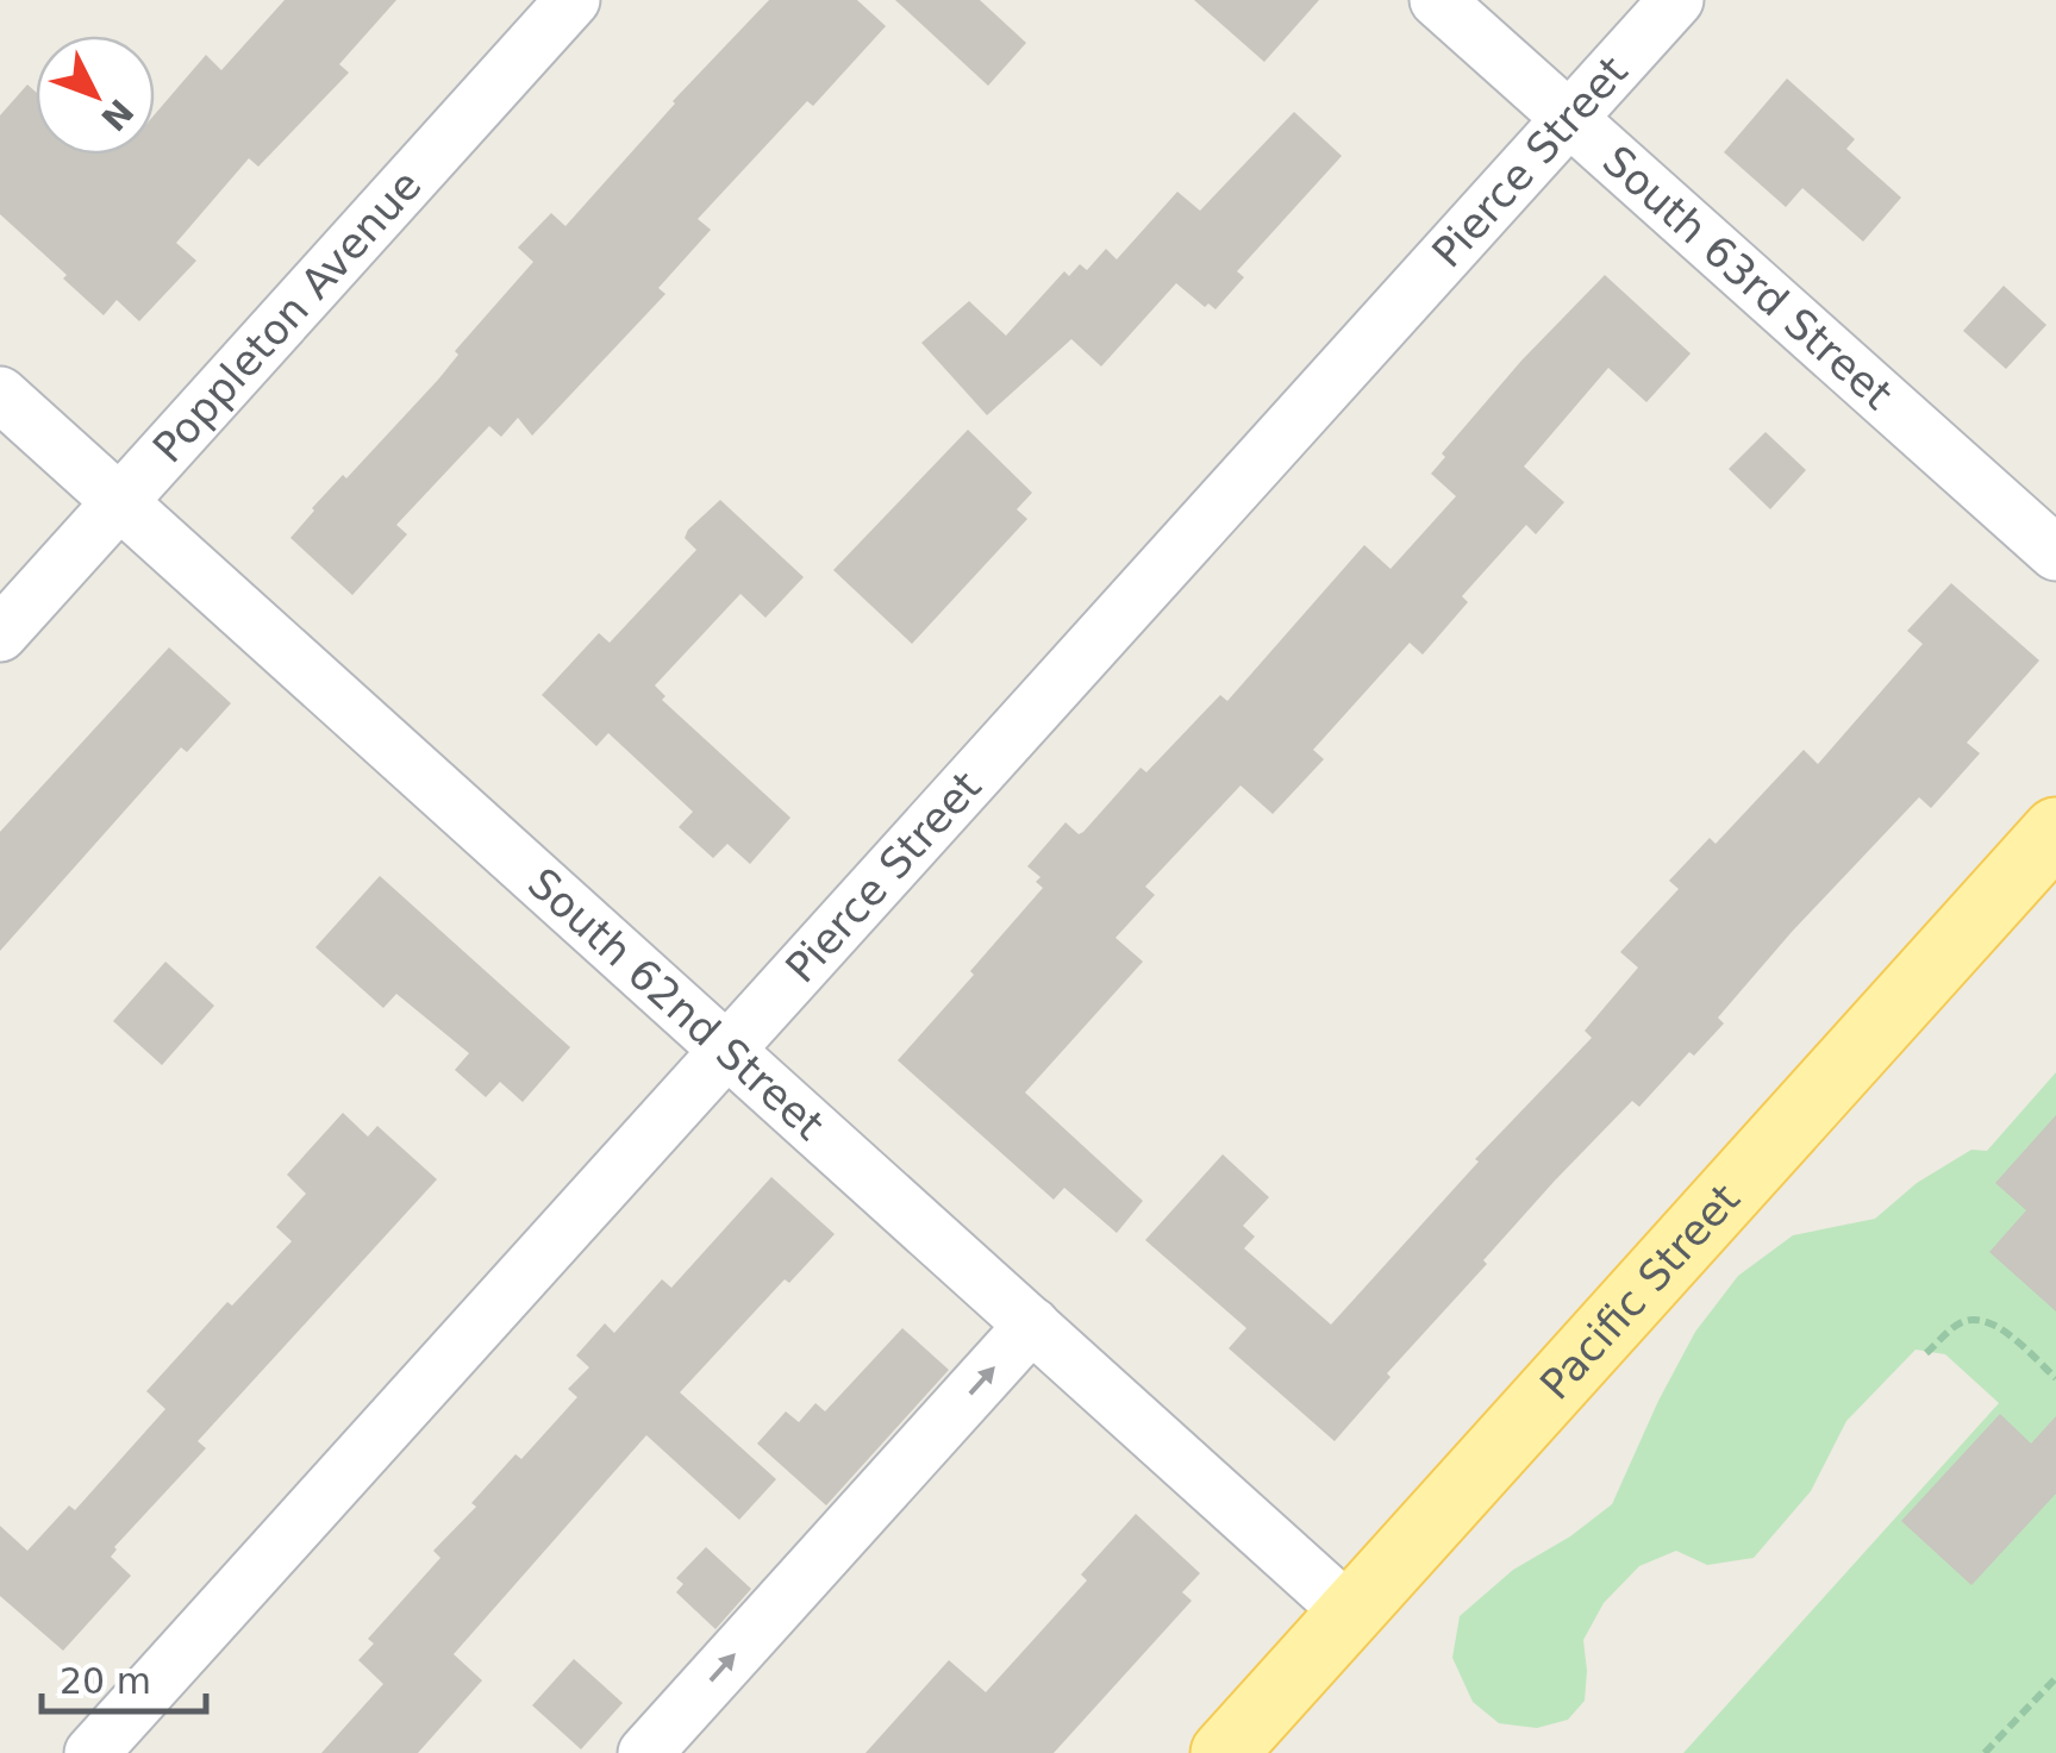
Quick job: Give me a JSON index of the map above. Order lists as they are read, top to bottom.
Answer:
{
  "streets": {
    "main road": ["Pacific Street"],
    "street": [
      "Pierce Street",
      "South 63rd Street",
      "Poppleton Avenue",
      "South 62nd Street"
    ]
  },
  "crossings": [
    ["Pierce Street", "South 63rd Street"],
    ["Pierce Street", "South 62nd Street"],
    ["Poppleton Avenue", "South 62nd Street"],
    ["South 62nd Street", "Pacific Street"]
  ],
  "scale_bar": "20 m",
  "north": "bottom right"
}
